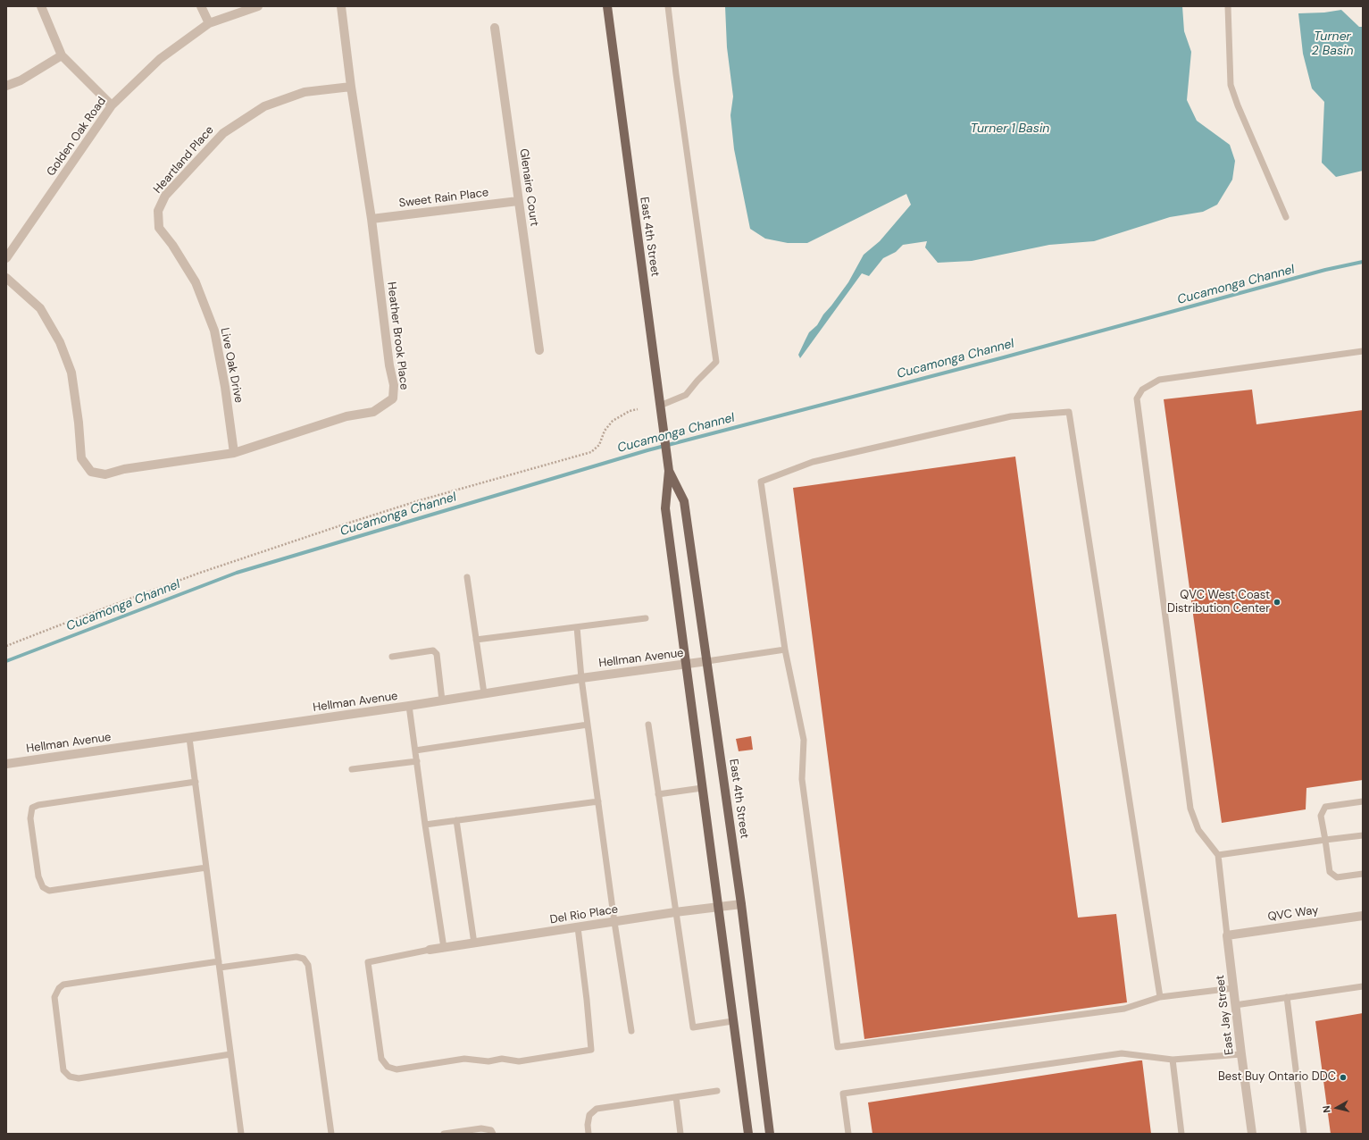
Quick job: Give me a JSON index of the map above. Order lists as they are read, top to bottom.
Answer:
{
  "streets": {
    "main road": ["East 4th Street"],
    "street": [
      "Golden Oak Road",
      "Heartland Place",
      "Glenaire Court",
      "Sweet Rain Place",
      "Heather Brook Place",
      "Live Oak Drive",
      "Hellman Avenue",
      "QVC Way",
      "Del Rio Place",
      "East Jay Street"
    ]
  },
  "crossings": [
    ["Heartland Place", "Heather Brook Place"],
    ["Heartland Place", "Live Oak Drive"],
    ["Glenaire Court", "Sweet Rain Place"],
    ["Sweet Rain Place", "Heather Brook Place"],
    ["East 4th Street", "Hellman Avenue"],
    ["East 4th Street", "Del Rio Place"],
    ["Heather Brook Place", "Live Oak Drive"],
    ["QVC Way", "East Jay Street"]
  ],
  "water": ["Turner 2 Basin", "Turner 1 Basin", "Cucamonga Channel"],
  "places": ["QVC West Coast Distribution Center", "Best Buy Ontario DDC"],
  "north": "left"
}
